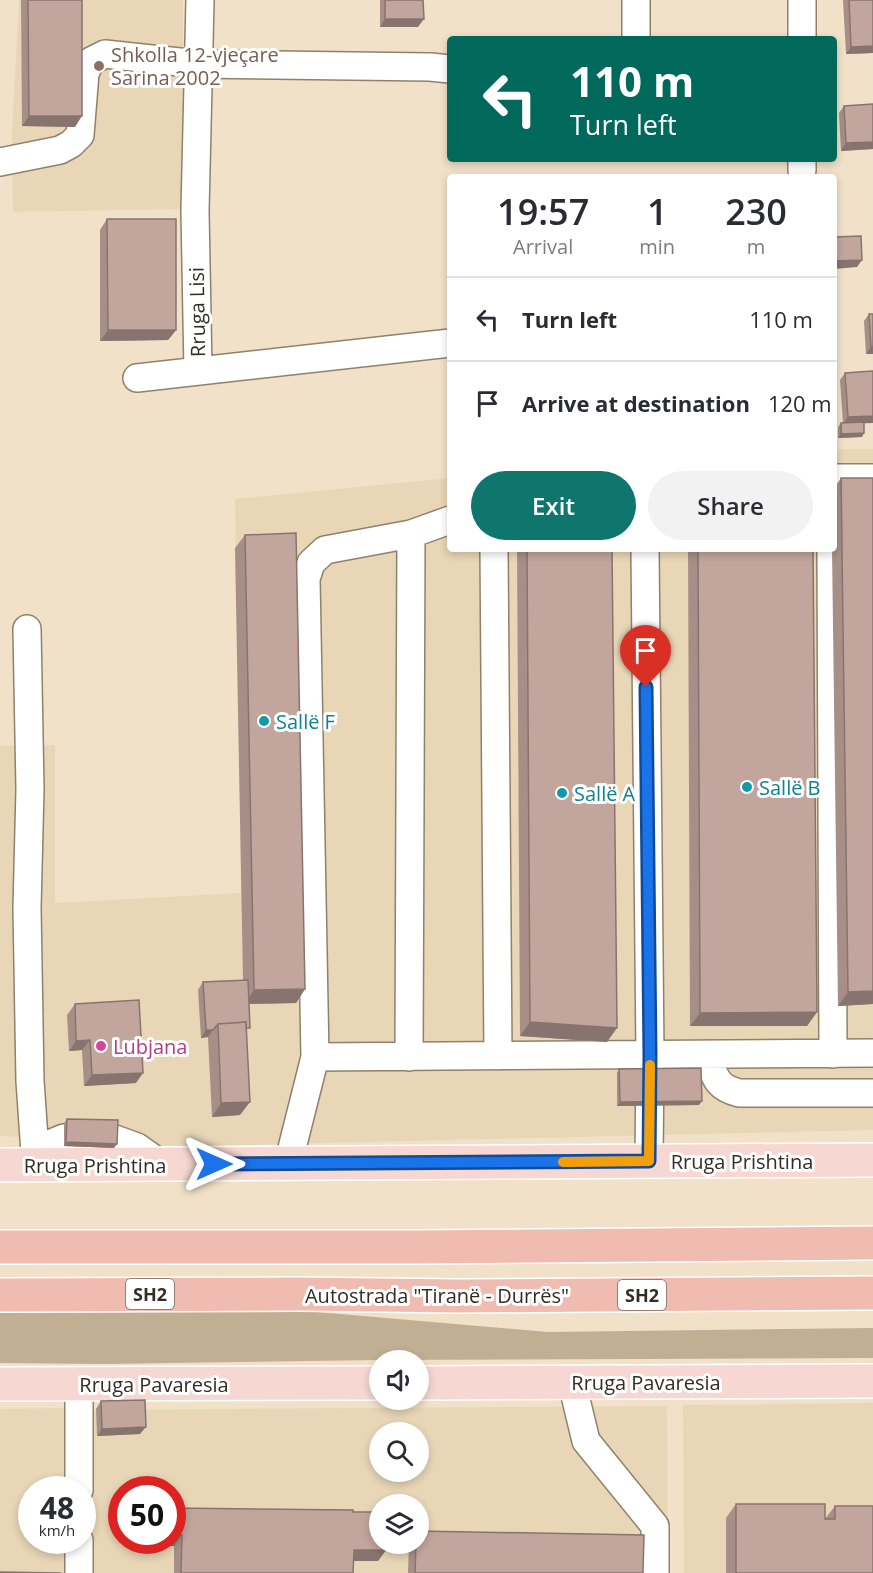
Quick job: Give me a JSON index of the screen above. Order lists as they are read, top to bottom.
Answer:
{
  "streets": {
    "highway": ["SH2", "Autostrada \"Tiranë - Durrës\""],
    "main road": ["Rruga Prishtina", "Rruga Pavaresia"],
    "street": ["Rruga Lisi"]
  },
  "places": [
    "Shkolla 12-vjeçare Sarina 2002",
    "Sallë F",
    "Sallë B",
    "Sallë A",
    "Lubjana"
  ],
  "page": {
    "turn": ["110 m", "Turn left"],
    "eta": [
      "19:57",
      "Arrival",
      "1",
      "min",
      "230",
      "m"
    ],
    "list": [
      {
        "name": "Turn left",
        "value": "110 m"
      },
      {
        "name": "Arrive at destination",
        "value": "120 m"
      }
    ],
    "buttons": ["Exit", "Share"],
    "speed": "48 km/h",
    "limit": "50"
  }
}
